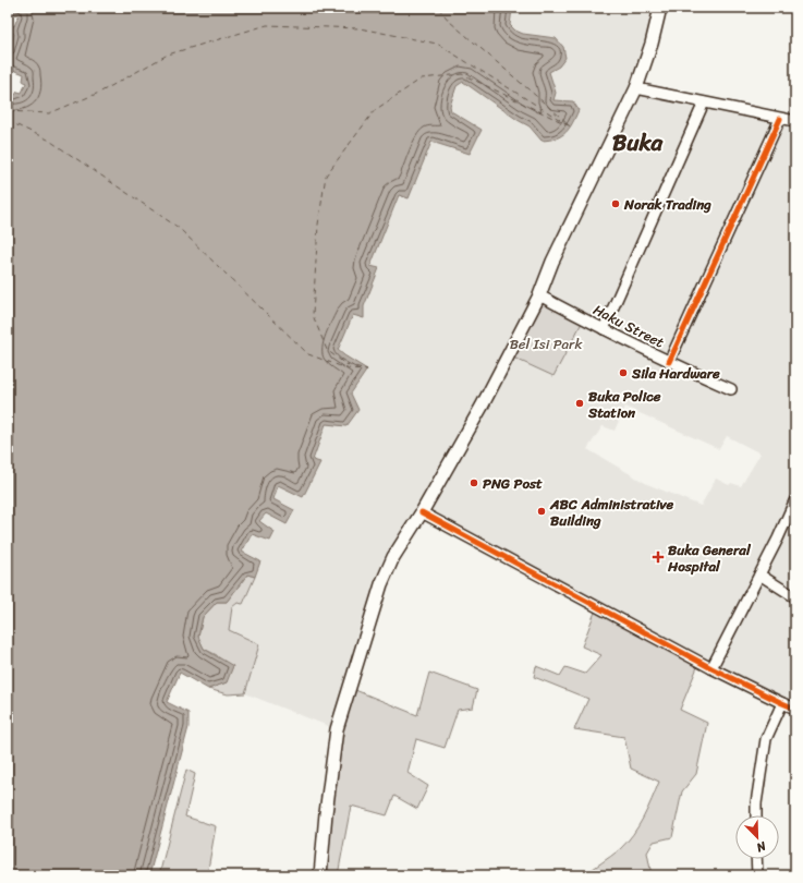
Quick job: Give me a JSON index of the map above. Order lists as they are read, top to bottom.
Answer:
{
  "streets": {
    "street": ["Haku Street"]
  },
  "districts": ["Buka"],
  "parks": ["Bel Isi Park"],
  "places": {
    "other": [
      "Norak Trading",
      "Sila Hardware",
      "Buka Police Station",
      "PNG Post",
      "ABC Administrative Building"
    ],
    "health": ["Buka General Hospital"]
  },
  "north": "bottom right"
}
